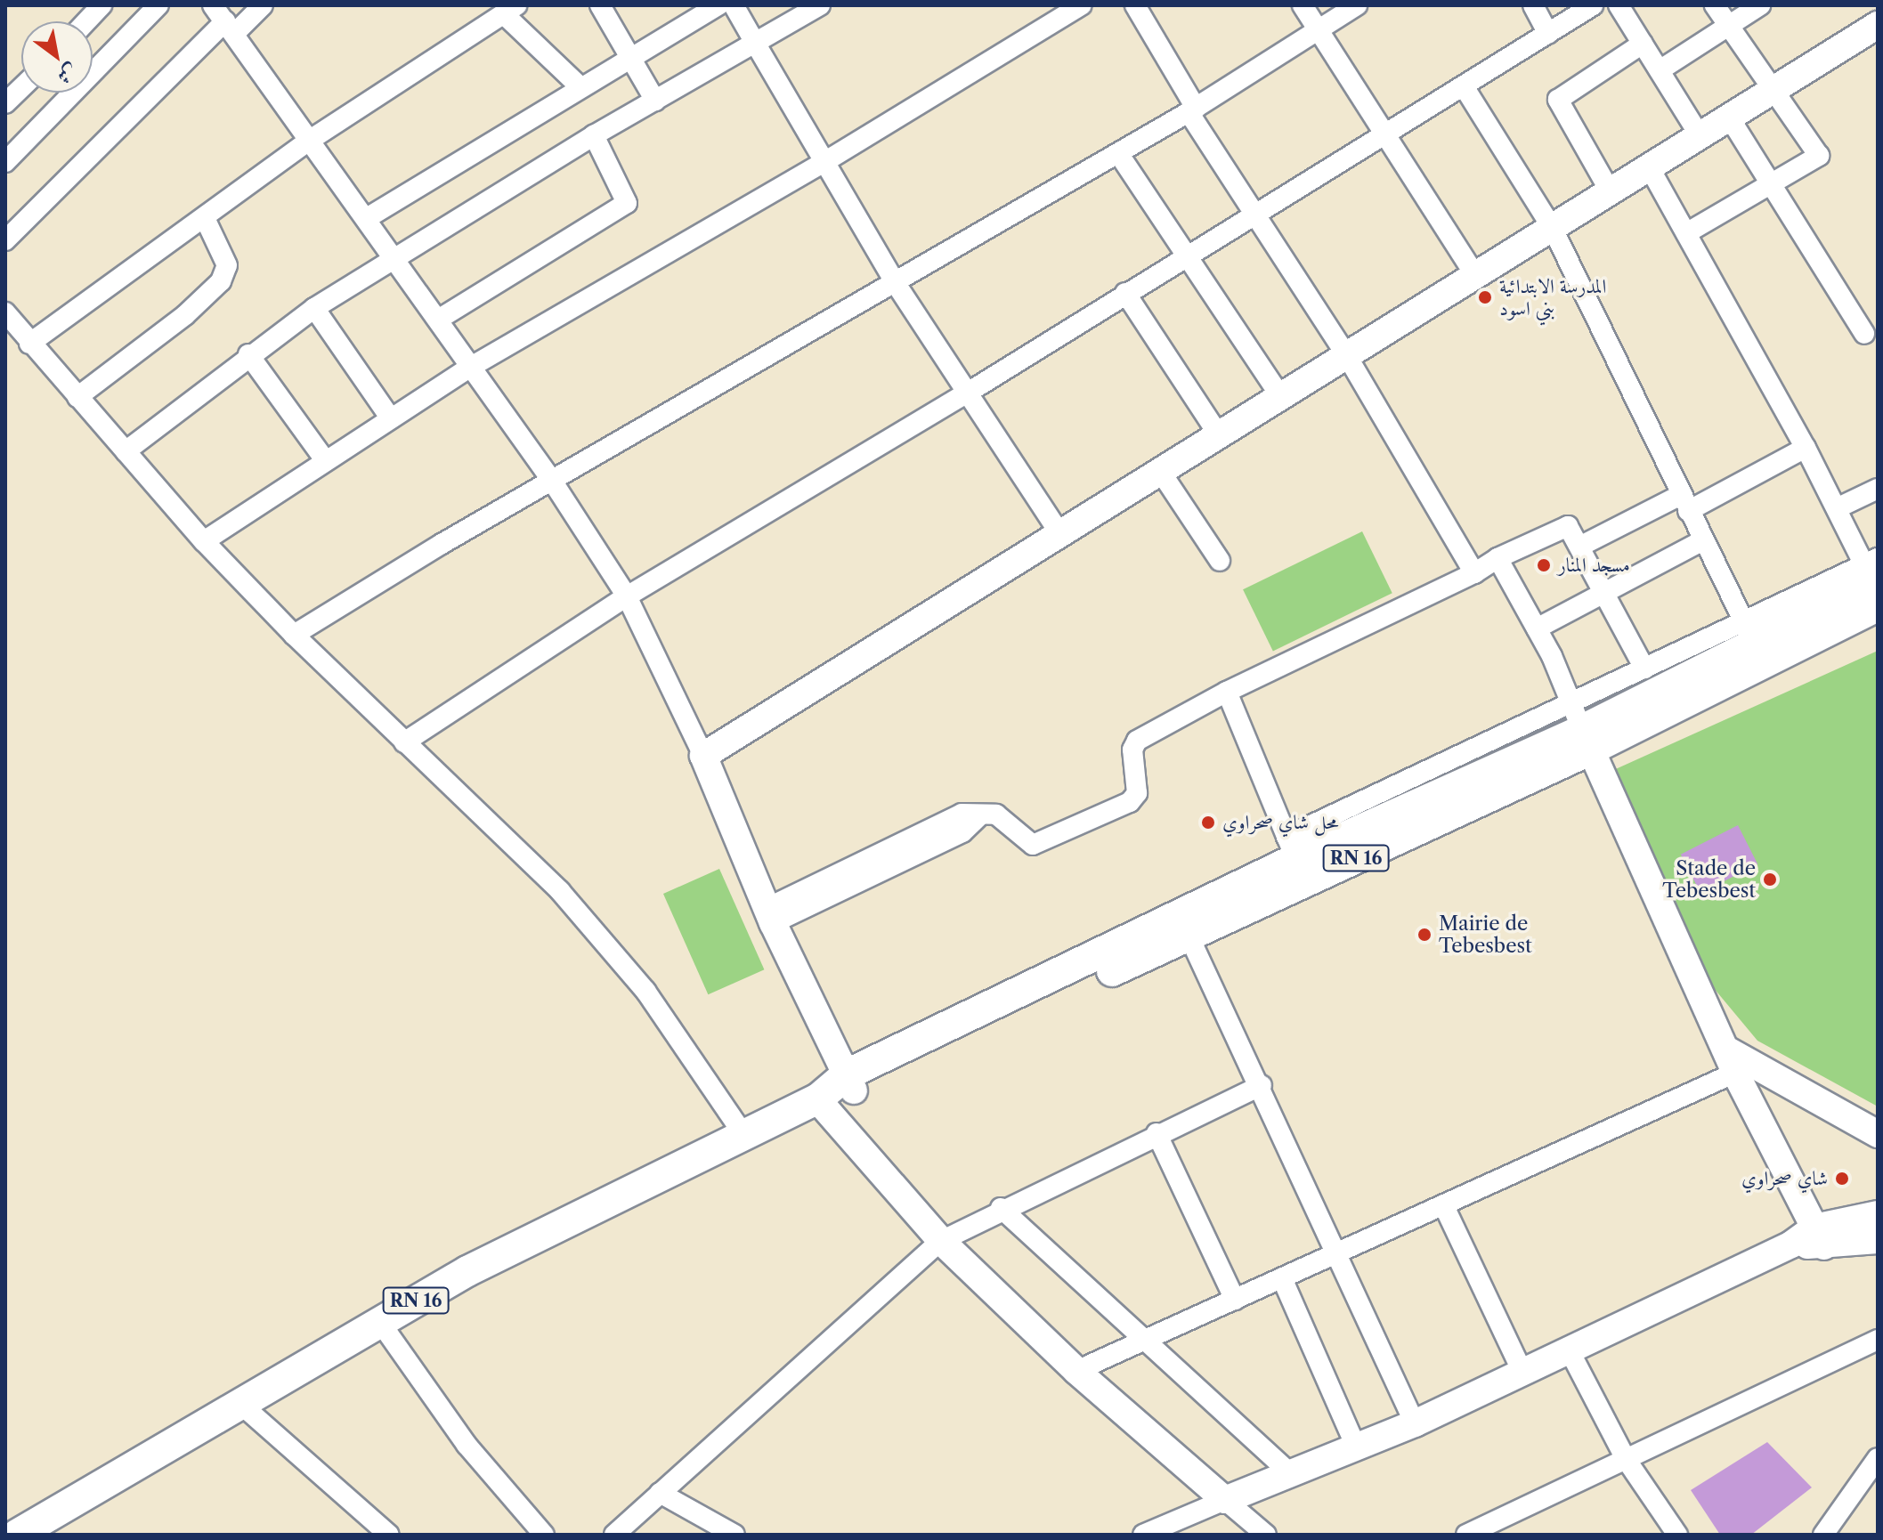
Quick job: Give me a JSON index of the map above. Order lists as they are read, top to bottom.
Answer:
{
  "streets": {
    "main road": ["RN 16"]
  },
  "places": [
    "المدرسة الابتدائية بني اسود",
    "مسجد المنار",
    "محل شاي صحراوي",
    "Stade de Tebesbest",
    "Mairie de Tebesbest",
    "شاي صحراوي"
  ],
  "north": "bottom right"
}
